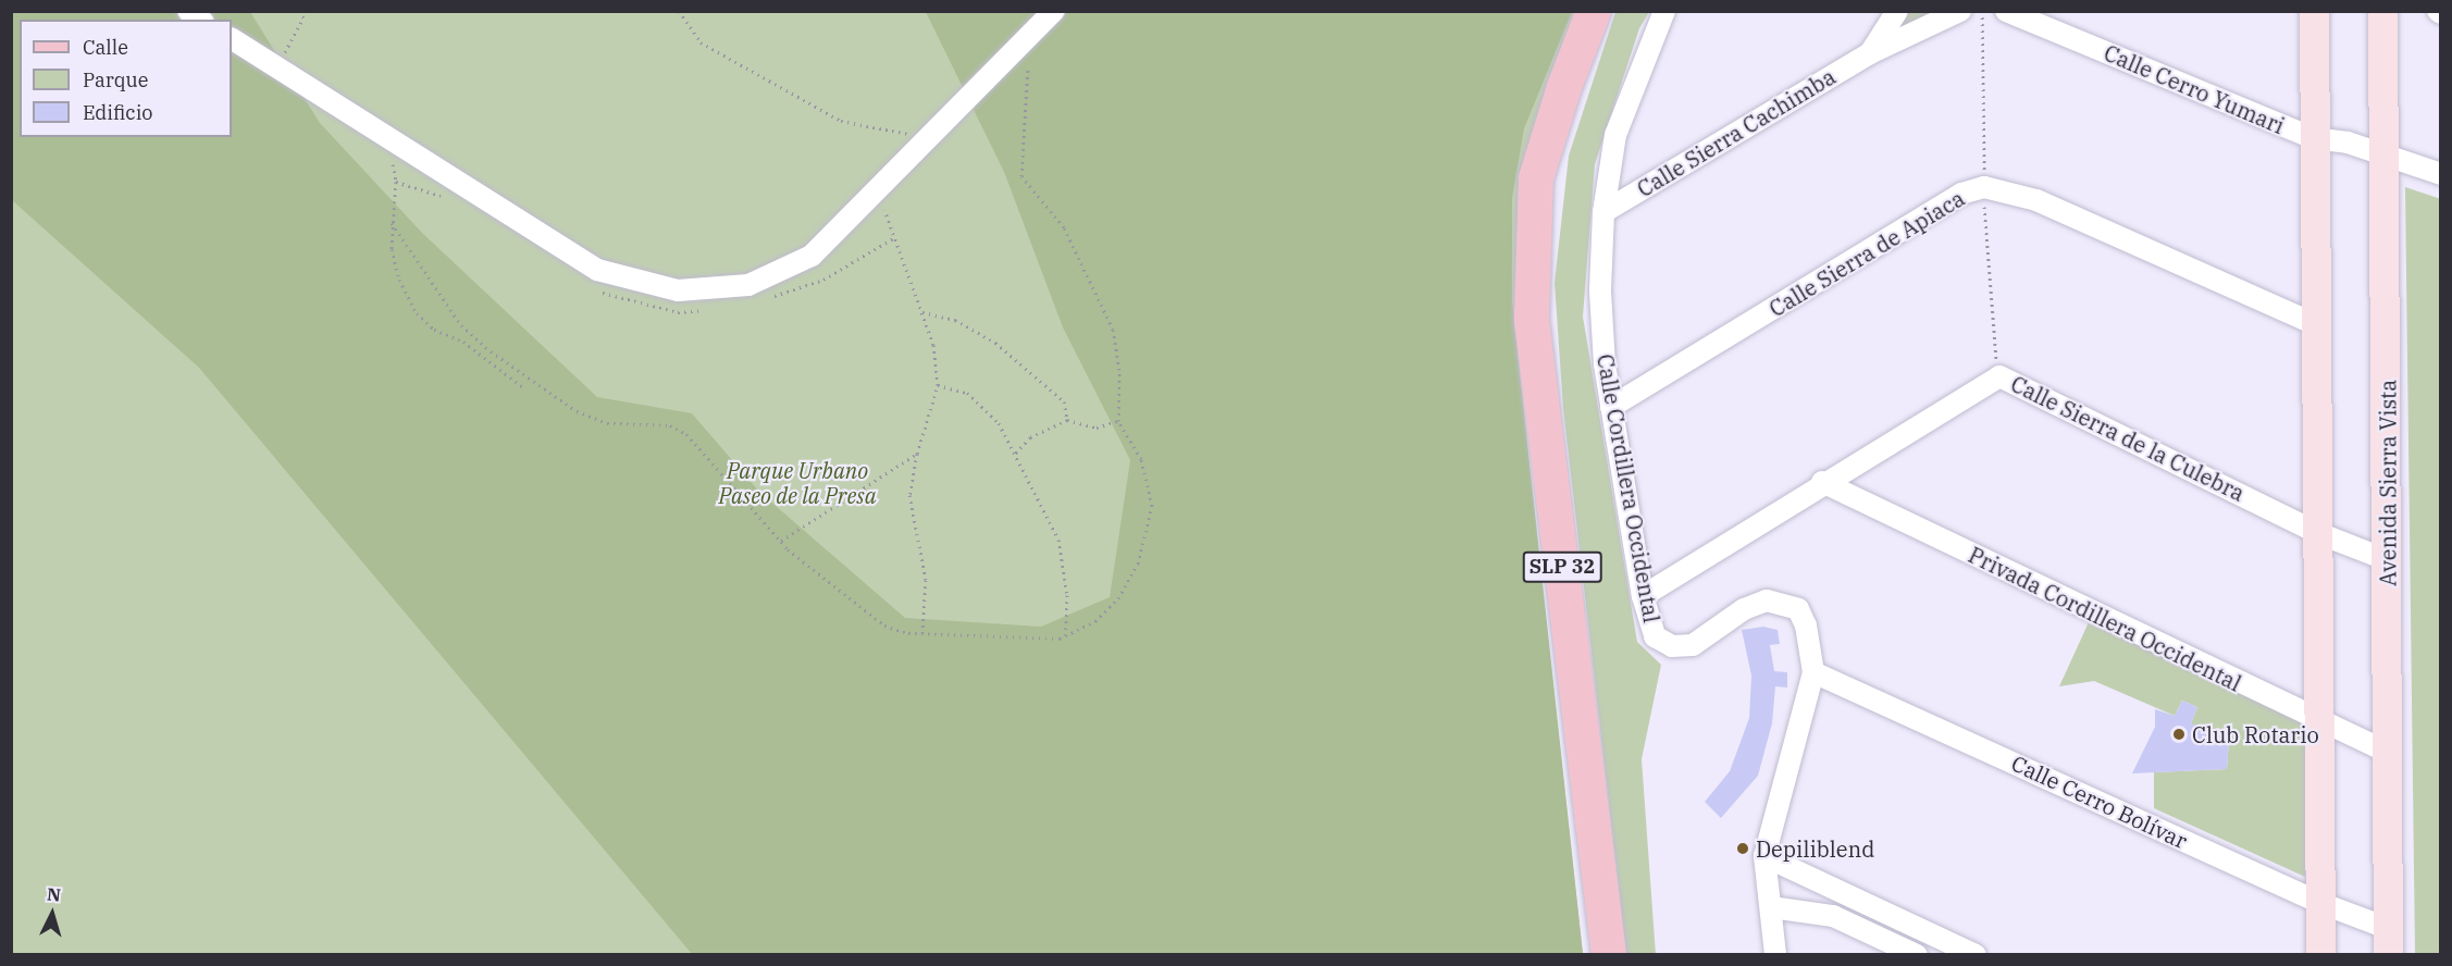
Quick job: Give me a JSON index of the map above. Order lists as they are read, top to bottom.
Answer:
{
  "streets": {
    "main road": ["Avenida Sierra Vista", "SLP 32"],
    "street": [
      "Calle Cerro Yumari",
      "Calle Sierra Cachimba",
      "Calle Sierra de Apiaca",
      "Calle Sierra de la Culebra",
      "Calle Cordillera Occidental",
      "Privada Cordillera Occidental",
      "Calle Cerro Bolívar"
    ]
  },
  "crossings": [
    ["Calle Cerro Yumari", "Avenida Sierra Vista"],
    ["Calle Sierra Cachimba", "Calle Cordillera Occidental"],
    ["Calle Sierra de Apiaca", "Calle Cordillera Occidental"],
    ["Calle Sierra de la Culebra", "Avenida Sierra Vista"],
    ["Calle Sierra de la Culebra", "Calle Cordillera Occidental"],
    ["Calle Sierra de la Culebra", "Privada Cordillera Occidental"],
    ["Avenida Sierra Vista", "Privada Cordillera Occidental"],
    ["Avenida Sierra Vista", "Calle Cerro Bolívar"],
    ["Calle Cordillera Occidental", "Calle Cerro Bolívar"]
  ],
  "parks": ["Parque Urbano Paseo de la Presa"],
  "places": ["Club Rotario", "Depiliblend"],
  "legend": ["Calle", "Parque", "Edificio"],
  "north": "top"
}
